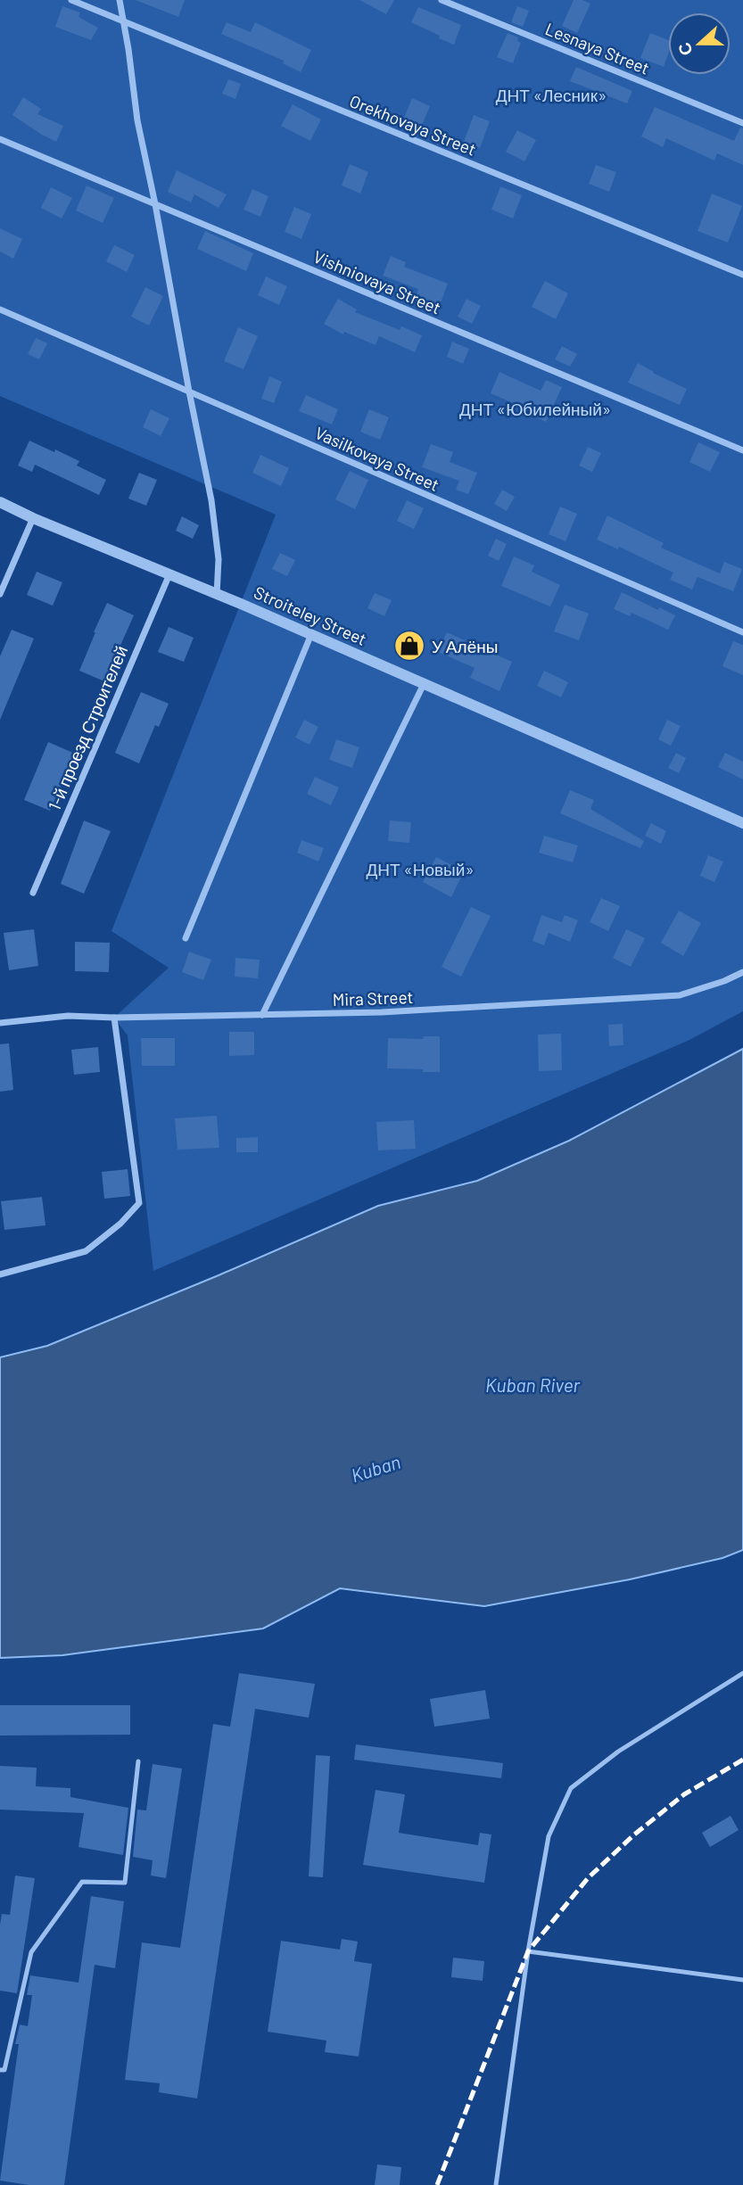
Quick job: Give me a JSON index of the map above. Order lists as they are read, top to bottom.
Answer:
{
  "streets": {
    "street": [
      "Lesnaya Street",
      "Orekhovaya Street",
      "Vishniovaya Street",
      "Vasilkovaya Street",
      "Stroiteley Street",
      "1-й проезд Строителей",
      "Mira Street"
    ]
  },
  "crossings": [
    ["Stroiteley Street", "1-й проезд Строителей"]
  ],
  "water": ["Kuban River", "Kuban"],
  "parks": ["ДНТ «Лесник»", "ДНТ «Юбилейный»", "ДНТ «Новый»"],
  "places": {
    "shop": ["У Алёны"]
  },
  "north": "left"
}
